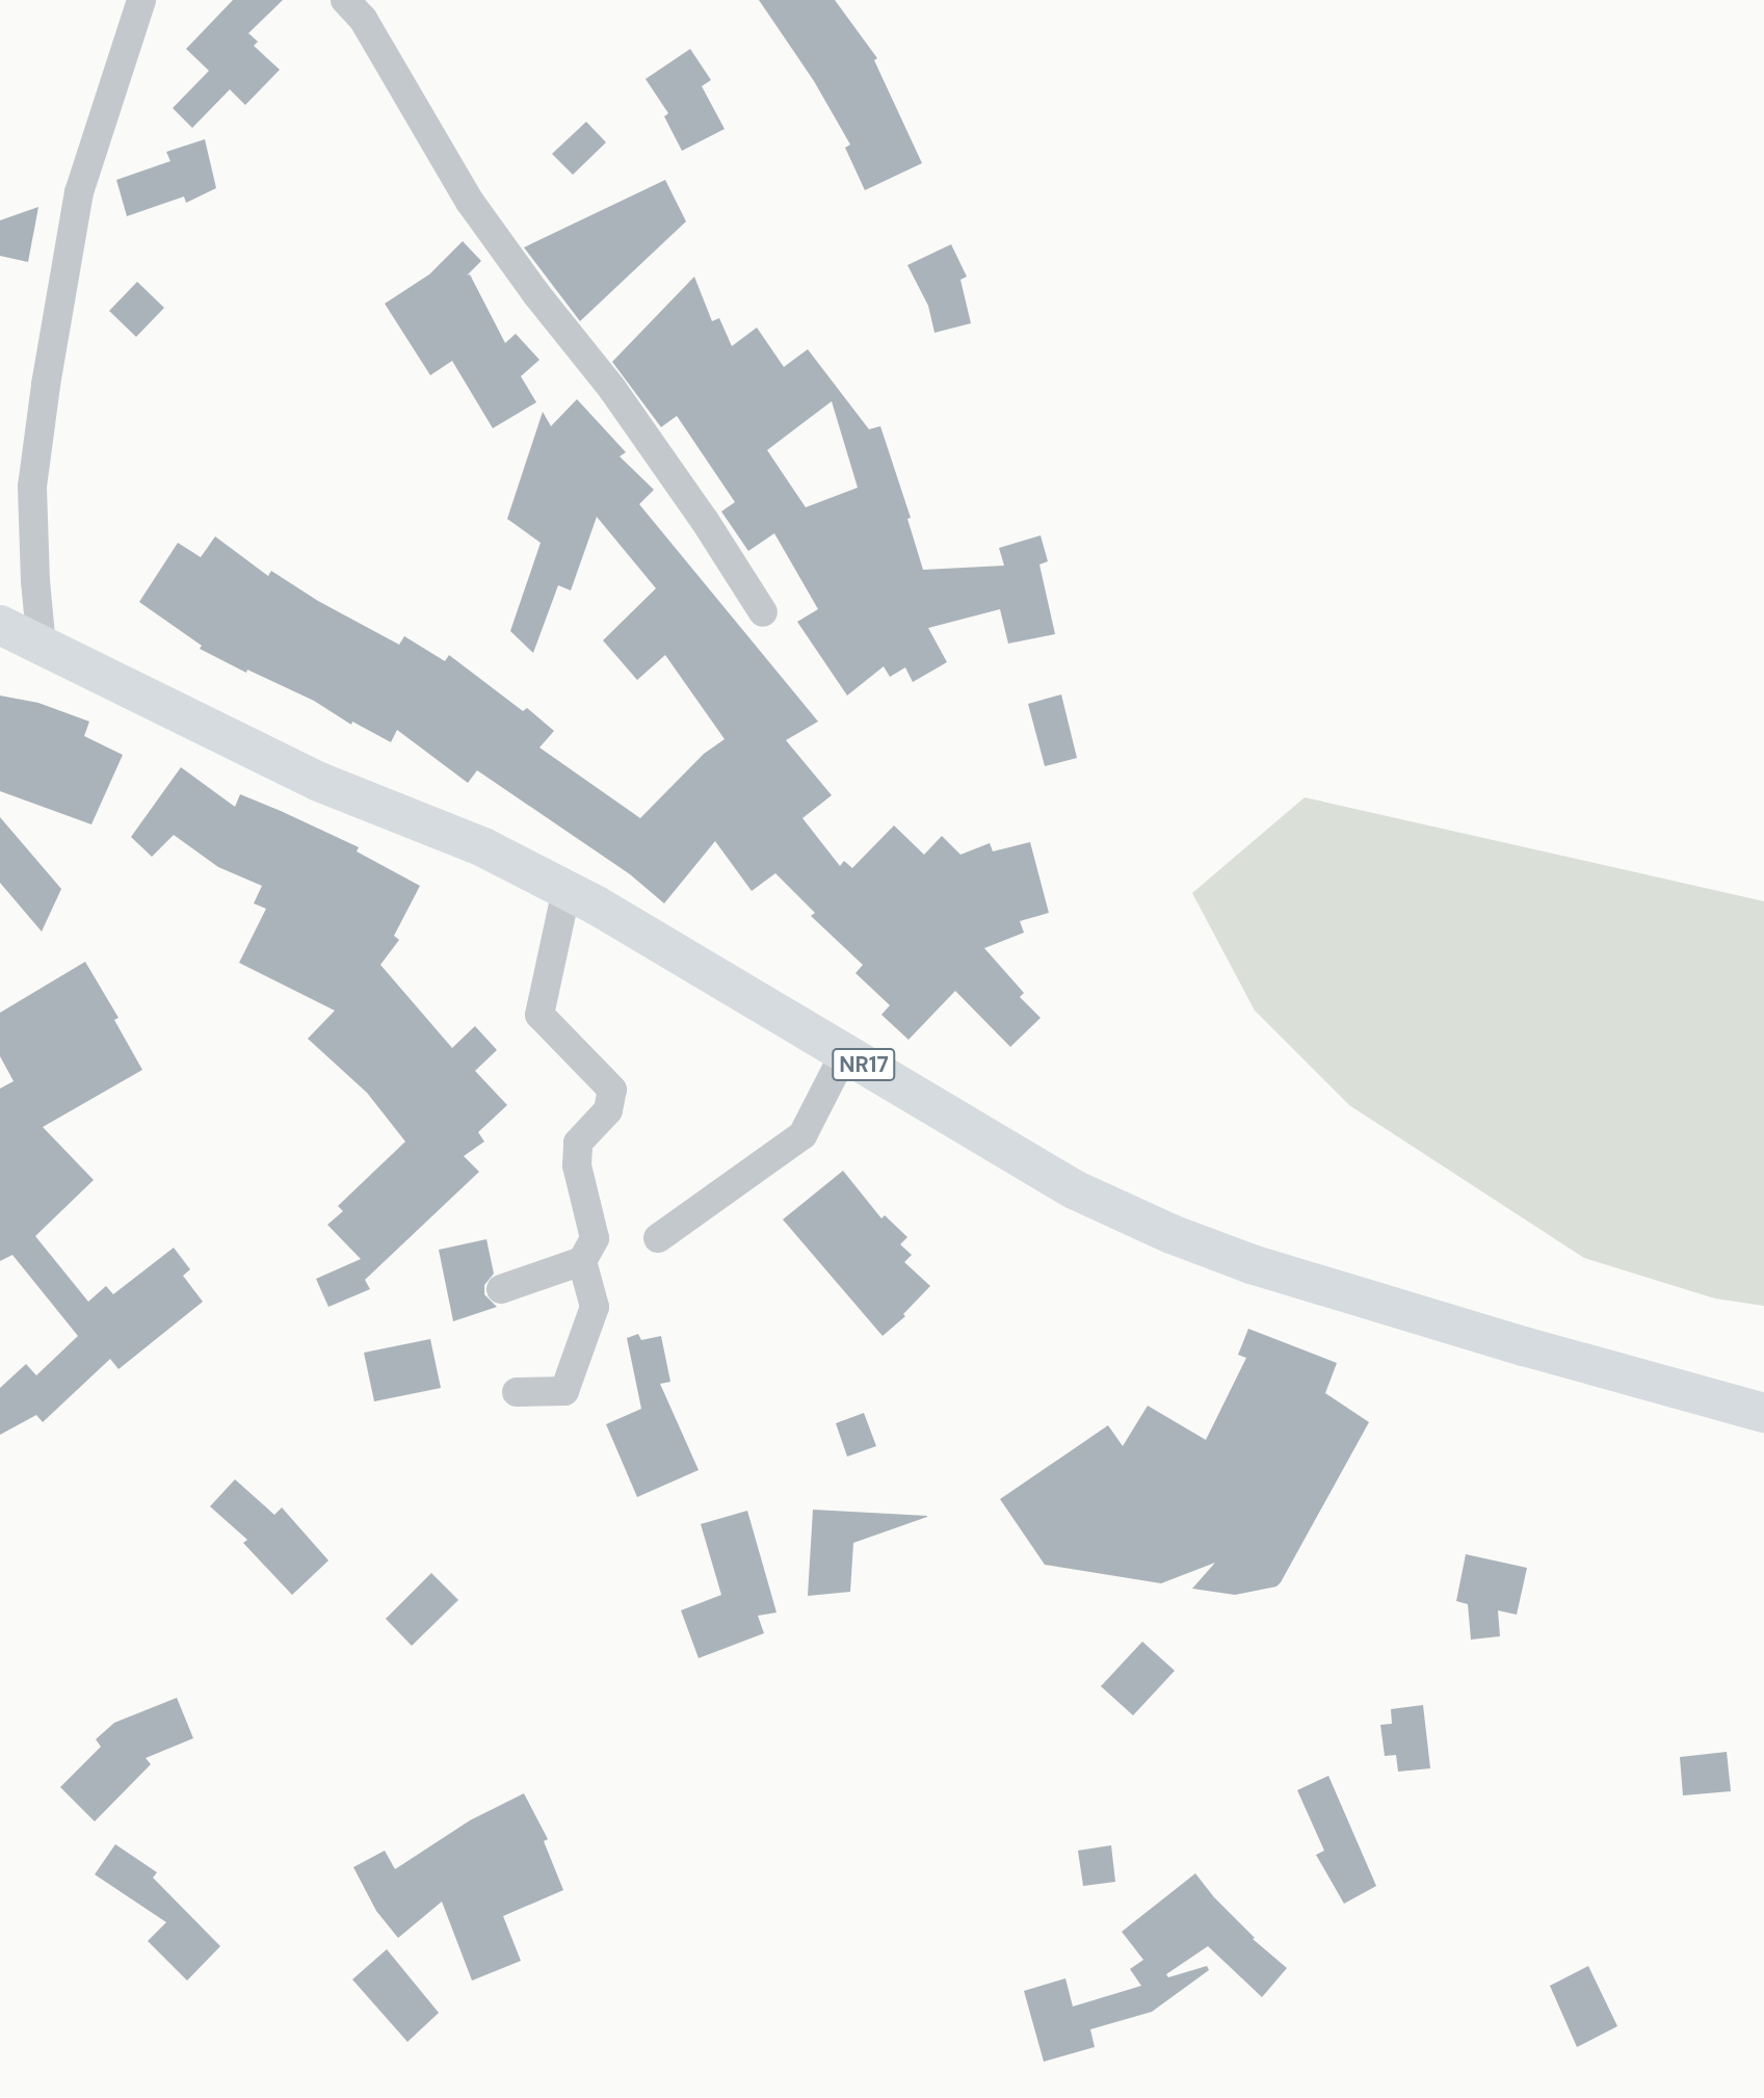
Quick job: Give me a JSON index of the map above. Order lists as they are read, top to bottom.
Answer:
{
  "streets": {
    "main road": ["NR17"]
  }
}
